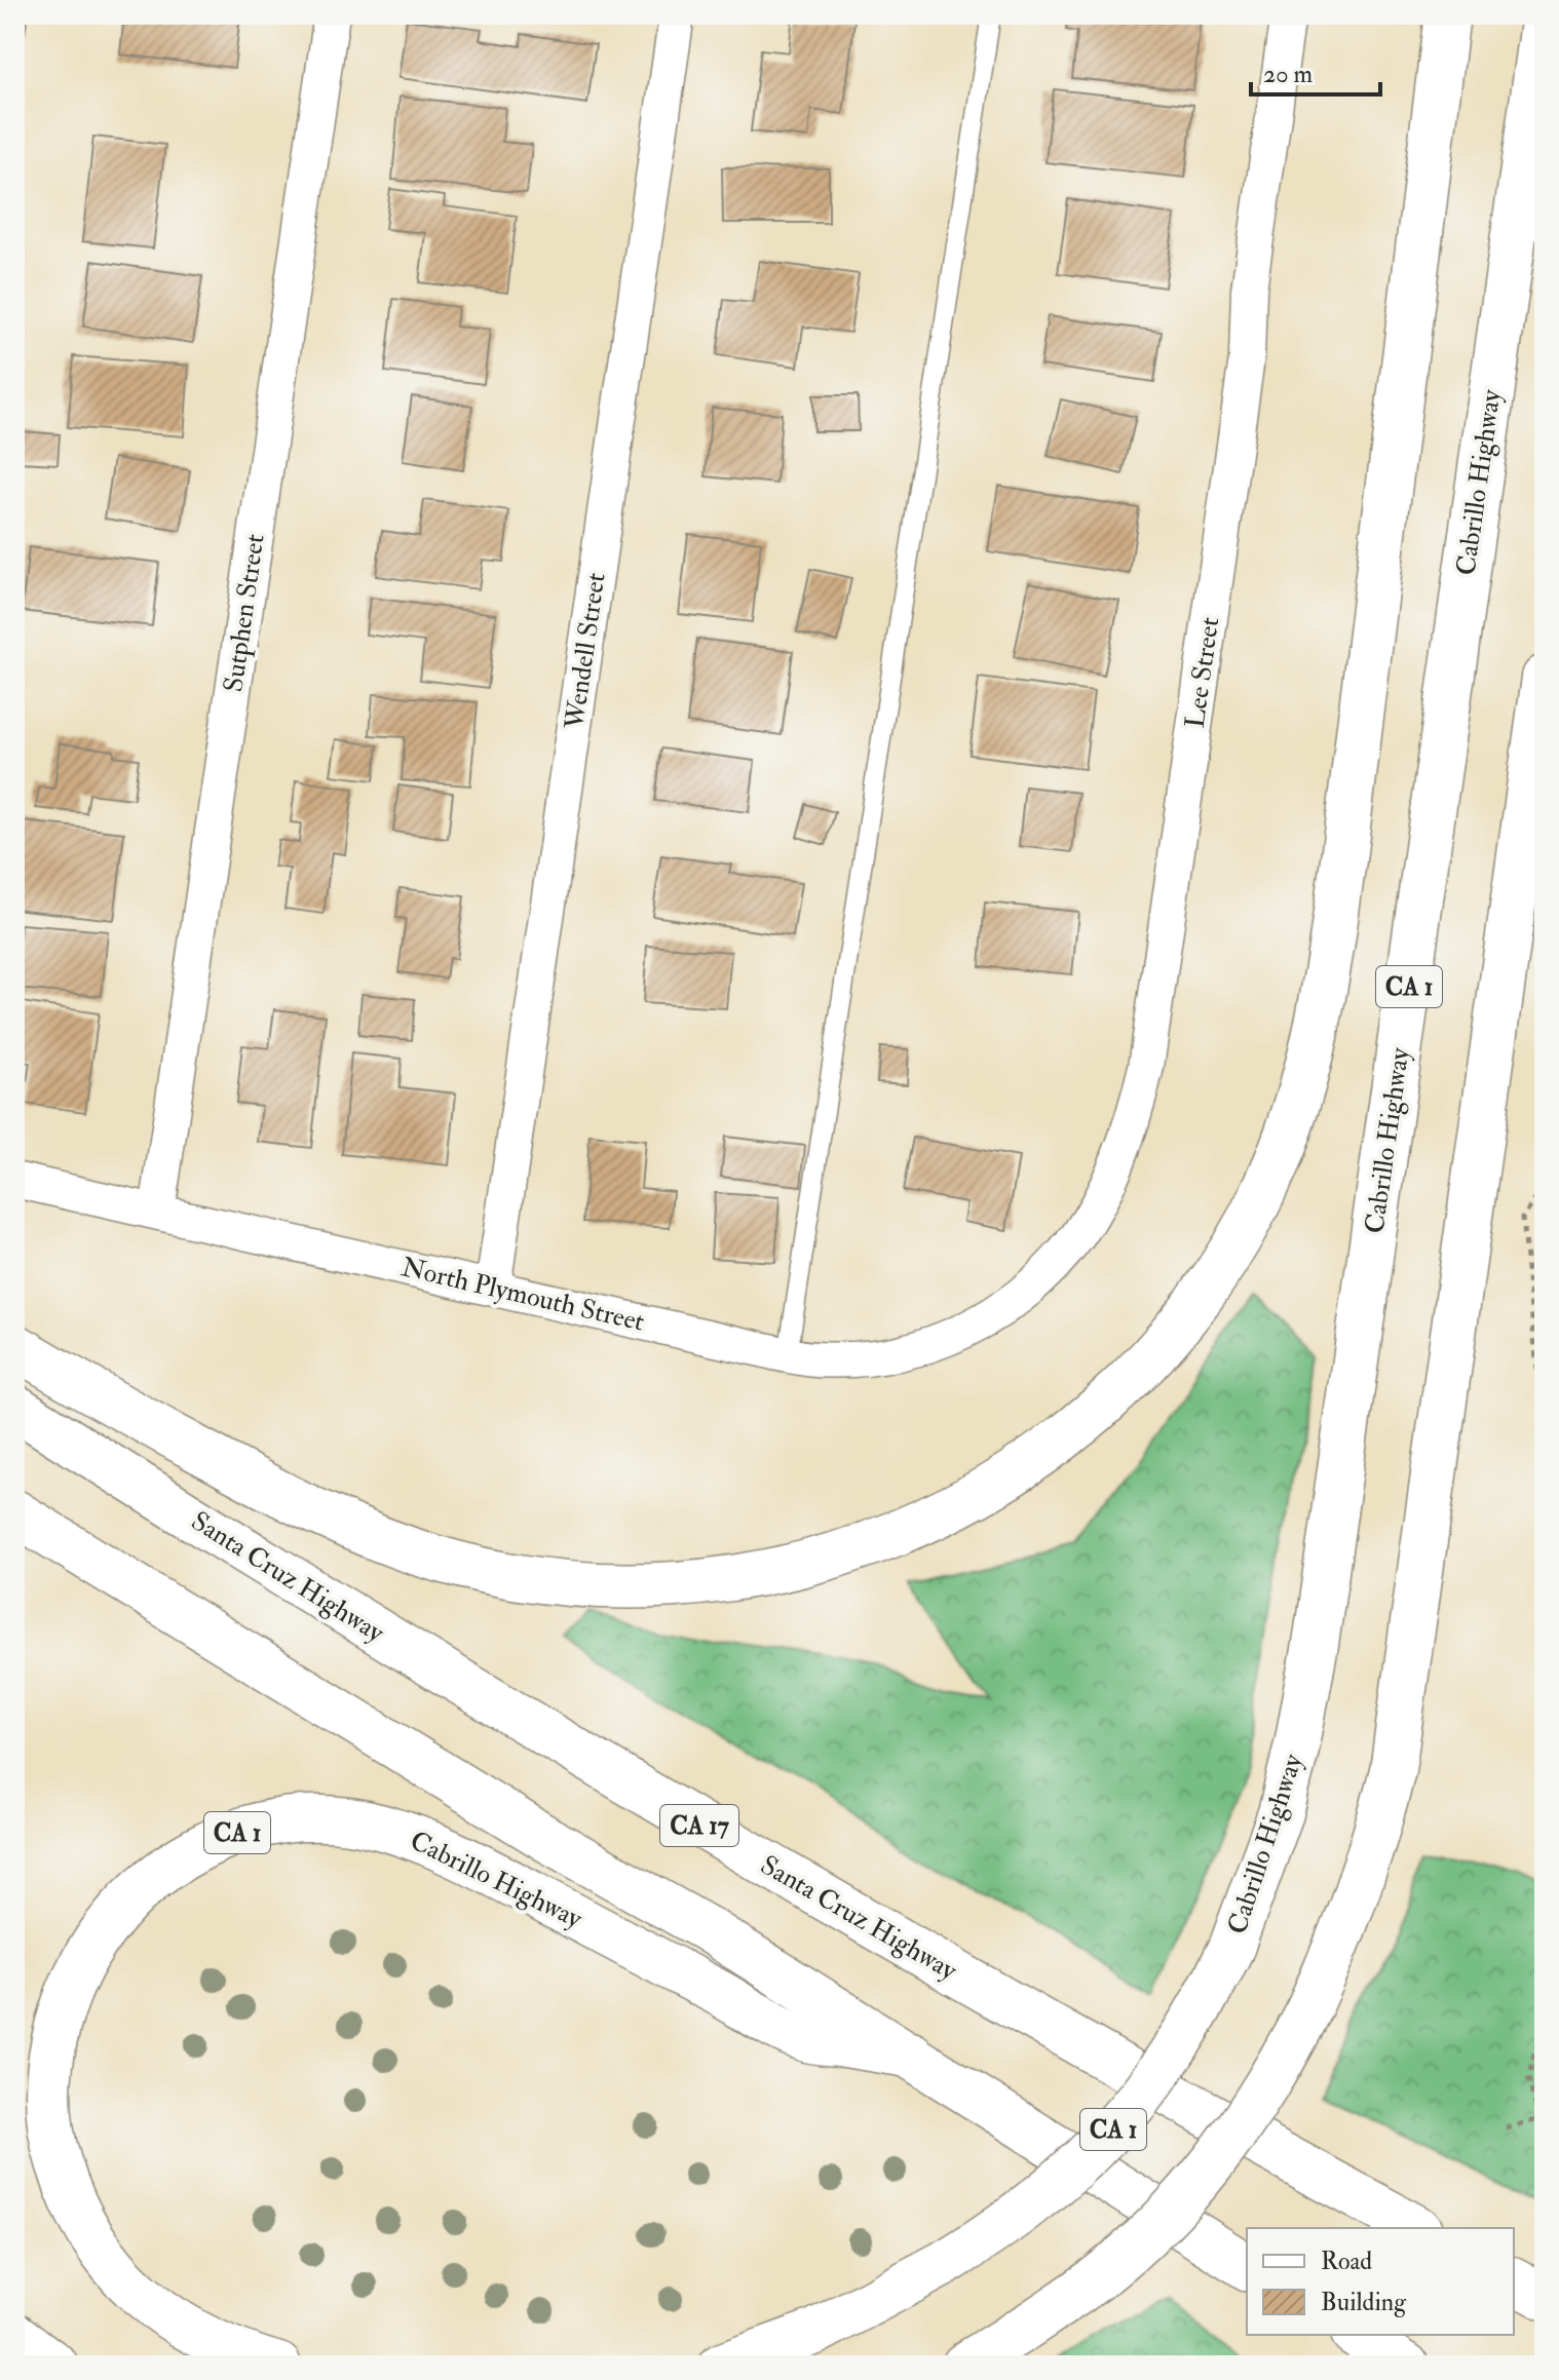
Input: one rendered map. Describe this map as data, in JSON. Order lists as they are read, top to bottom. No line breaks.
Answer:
{"streets":{"highway":["Cabrillo Highway","CA 1","Santa Cruz Highway","CA 17"],"street":["Sutphen Street","Wendell Street","Lee Street","North Plymouth Street"]},"crossings":[["Sutphen Street","North Plymouth Street"],["Wendell Street","North Plymouth Street"],["Lee Street","North Plymouth Street"]],"legend":["Road","Building"],"scale_bar":"20 m"}
